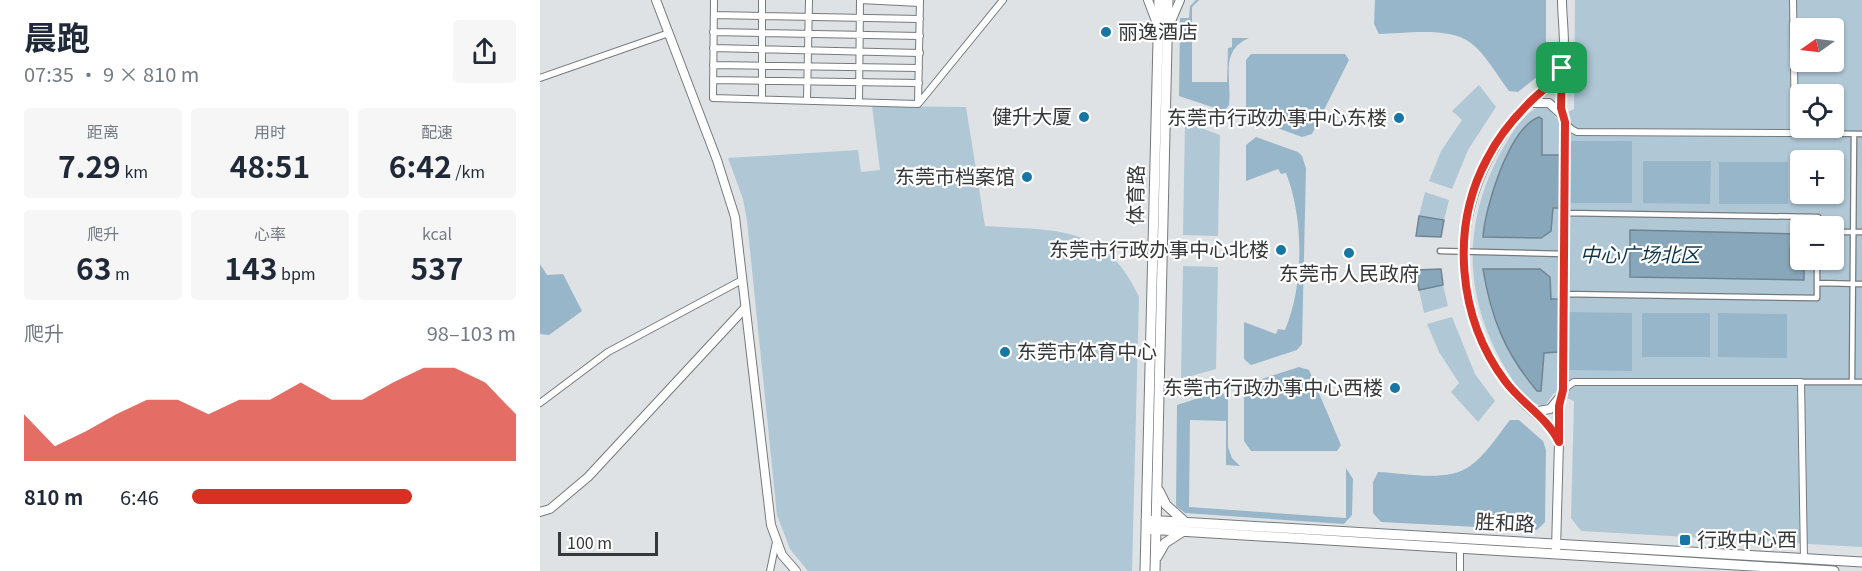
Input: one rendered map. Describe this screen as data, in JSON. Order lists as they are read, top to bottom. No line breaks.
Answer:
{"streets":{"main road":["体育路","胜和路"]},"crossings":[["体育路","胜和路"]],"parks":["中心广场北区"],"places":{"other":["丽逸酒店","健升大厦","东莞市行政办事中心东楼","东莞市档案馆","东莞市行政办事中心北楼","东莞市人民政府","东莞市体育中心","东莞市行政办事中心西楼"],"transit":["行政中心西"]},"scale_bar":"100 m","north":"left","page":{"heading":["晨跑","07:35 · 9 × 810 m"],"map_buttons":["+","−"],"stats":[["距离","7.29 km"],["用时","48:51"],["配速","6:42 /km"],["爬升","63 m"],["心率","143 bpm"],["kcal","537"]],"chart":["爬升","98–103 m"],"list":[{"name":"810 m","note":"6:46"}],"scale":"100 m"}}
